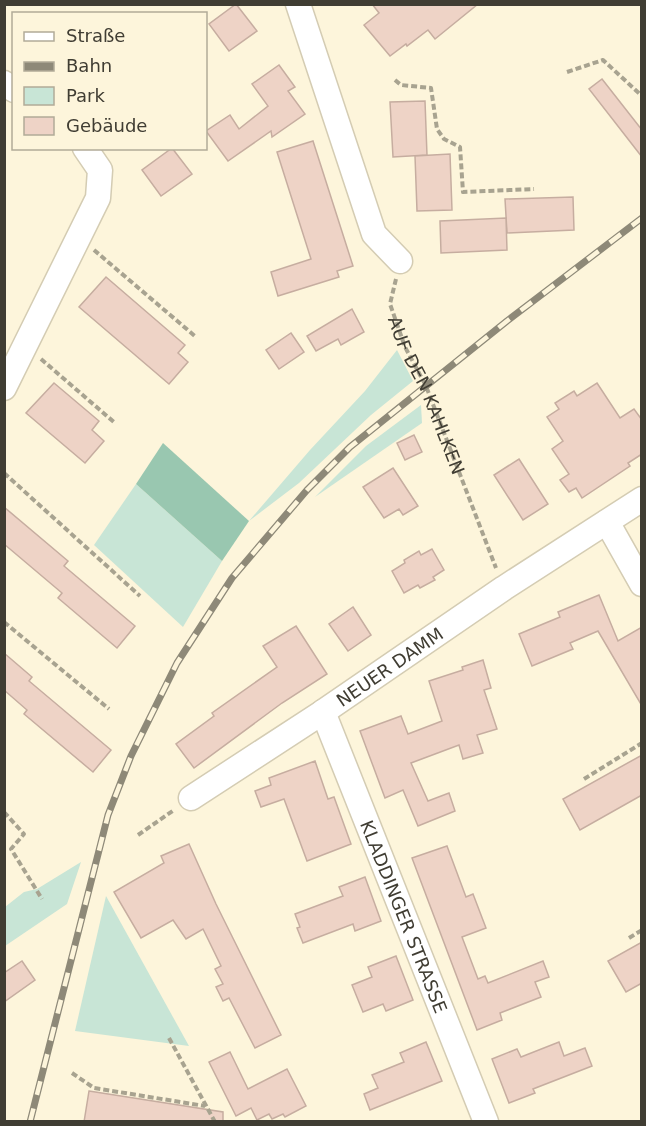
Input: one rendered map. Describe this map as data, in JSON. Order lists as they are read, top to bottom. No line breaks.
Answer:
{"streets":{"street":["NEUER DAMM","KLADDINGER STRASSE"],"path":["AUF DEN KAHLKEN"]},"crossings":[["AUF DEN KAHLKEN","NEUER DAMM"],["NEUER DAMM","KLADDINGER STRASSE"]],"legend":["Straße","Bahn","Park","Gebäude"]}
